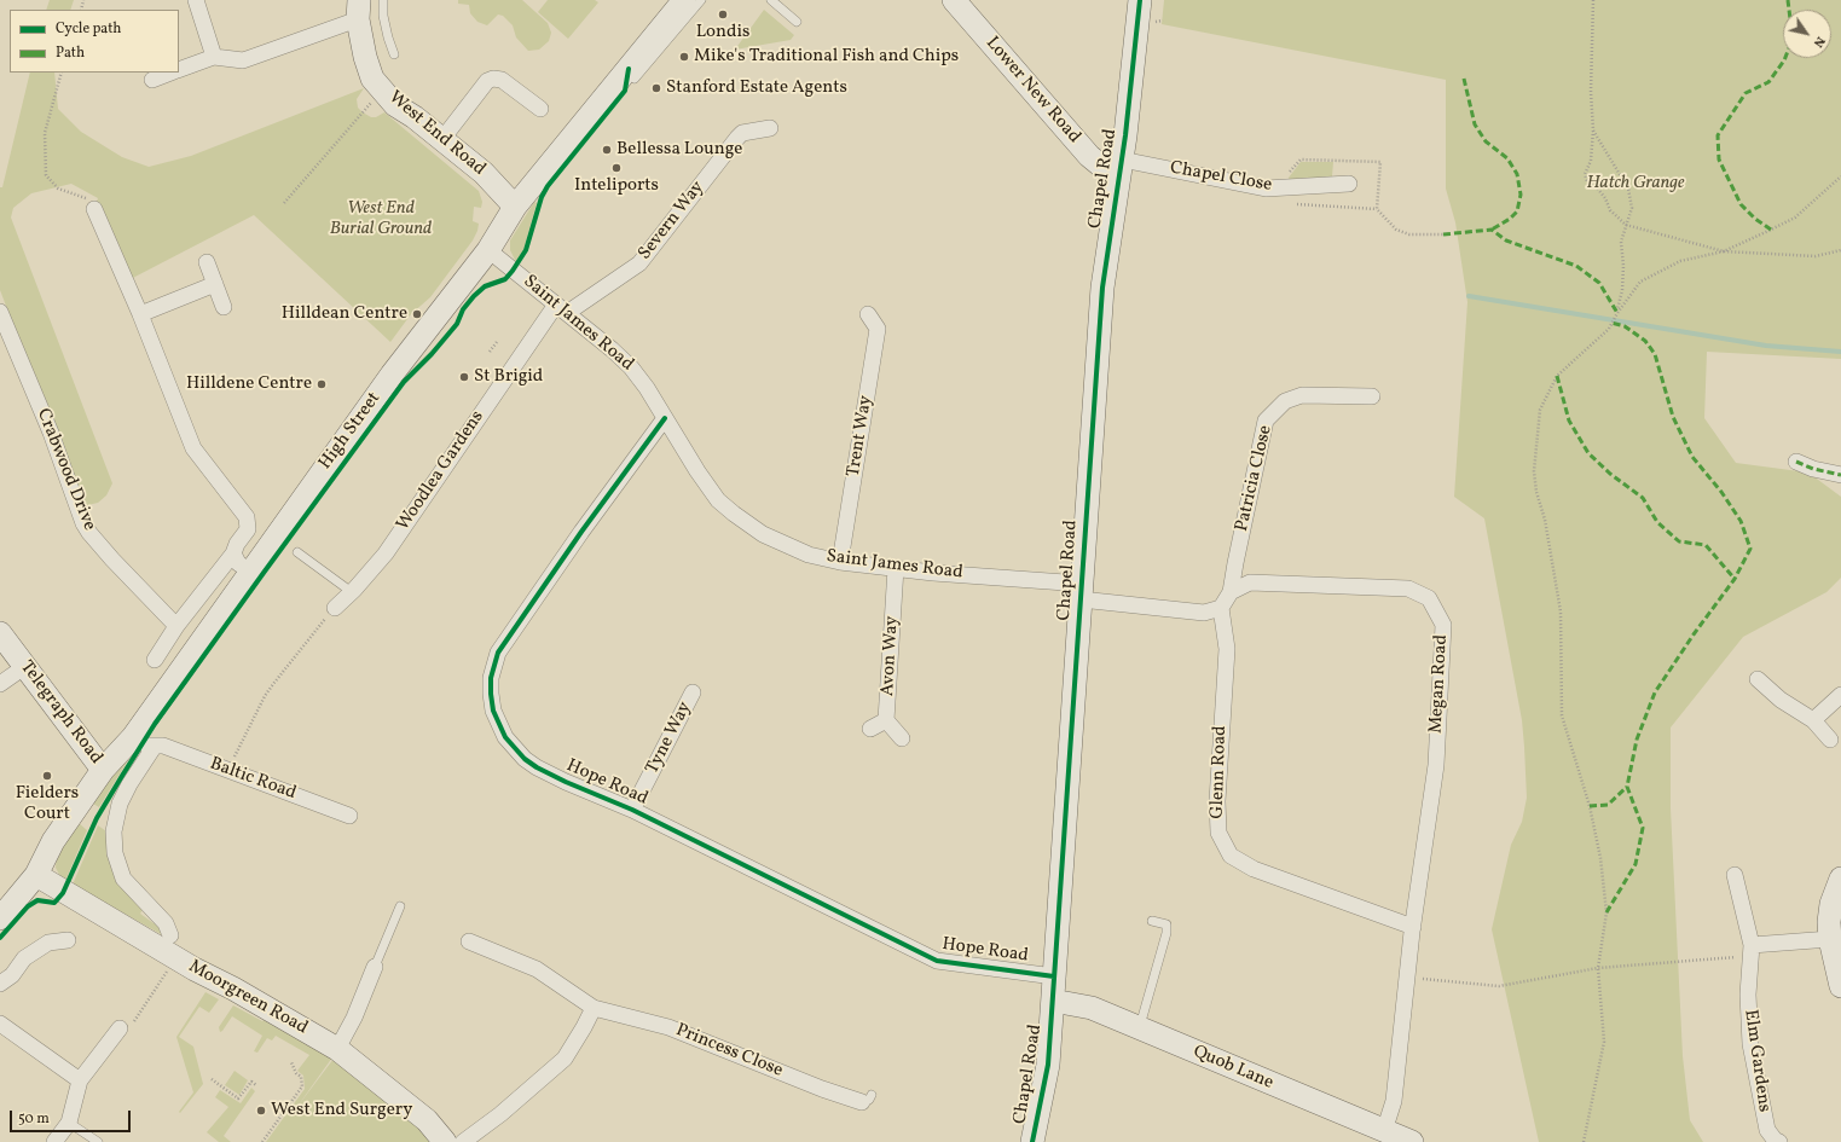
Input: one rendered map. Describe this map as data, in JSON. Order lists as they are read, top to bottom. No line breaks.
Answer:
{"streets":{"street":["Lower New Road","West End Road","Chapel Close","Chapel Road","Severn Way","Saint James Road","High Street","Trent Way","Crabwood Drive","Woodlea Gardens","Patricia Close","Avon Way","Megan Road","Telegraph Road","Tyne Way","Glenn Road","Baltic Road","Hope Road","Moorgreen Road","Princess Close","Elm Gardens","Quob Lane"]},"crossings":[["Lower New Road","Chapel Close"],["Lower New Road","Chapel Road"],["West End Road","High Street"],["Chapel Close","Chapel Road"],["Chapel Road","Saint James Road"],["Chapel Road","Hope Road"],["Chapel Road","Quob Lane"],["Severn Way","Saint James Road"],["Severn Way","Woodlea Gardens"],["Saint James Road","High Street"],["Saint James Road","Trent Way"],["Saint James Road","Woodlea Gardens"],["Saint James Road","Avon Way"],["Saint James Road","Hope Road"],["High Street","Telegraph Road"],["High Street","Baltic Road"],["High Street","Moorgreen Road"],["Patricia Close","Megan Road"],["Megan Road","Glenn Road"],["Megan Road","Quob Lane"],["Tyne Way","Hope Road"]],"parks":["Hatch Grange","West End Burial Ground"],"places":["Londis","Mike's Traditional Fish and Chips","Stanford Estate Agents","Bellessa Lounge","Inteliports","Hilldean Centre","St Brigid","Hilldene Centre","Fielders Court","West End Surgery"],"legend":["Cycle path","Path"],"scale_bar":"50 m","north":"bottom right"}
